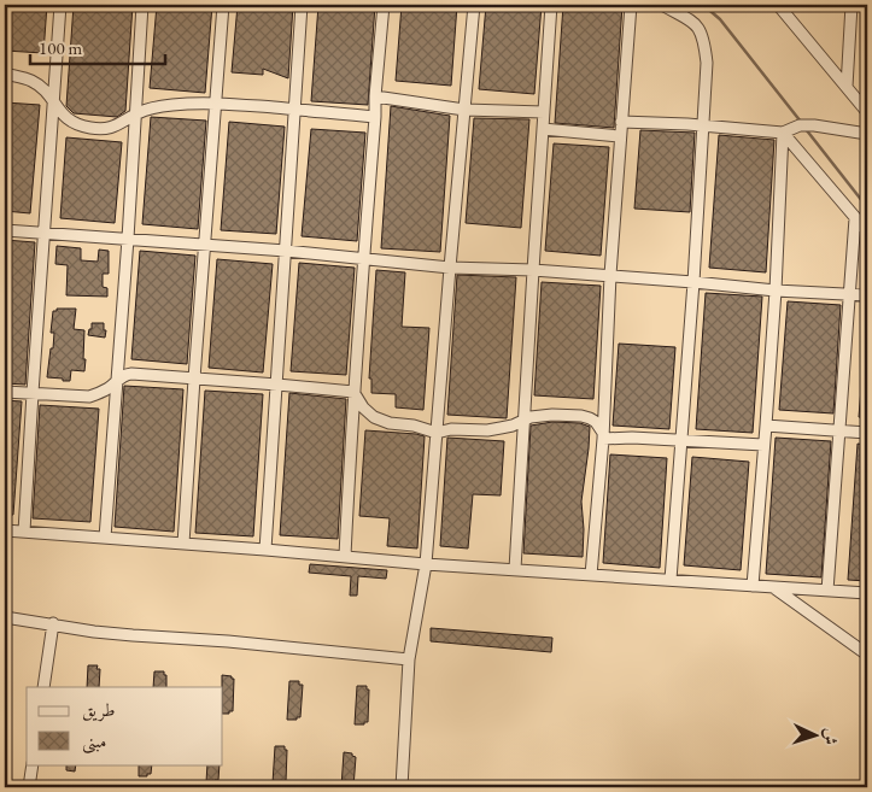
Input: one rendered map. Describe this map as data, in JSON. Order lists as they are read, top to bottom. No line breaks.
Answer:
{"legend":["طريق","مبنى"],"scale_bar":"100 m","north":"right"}
